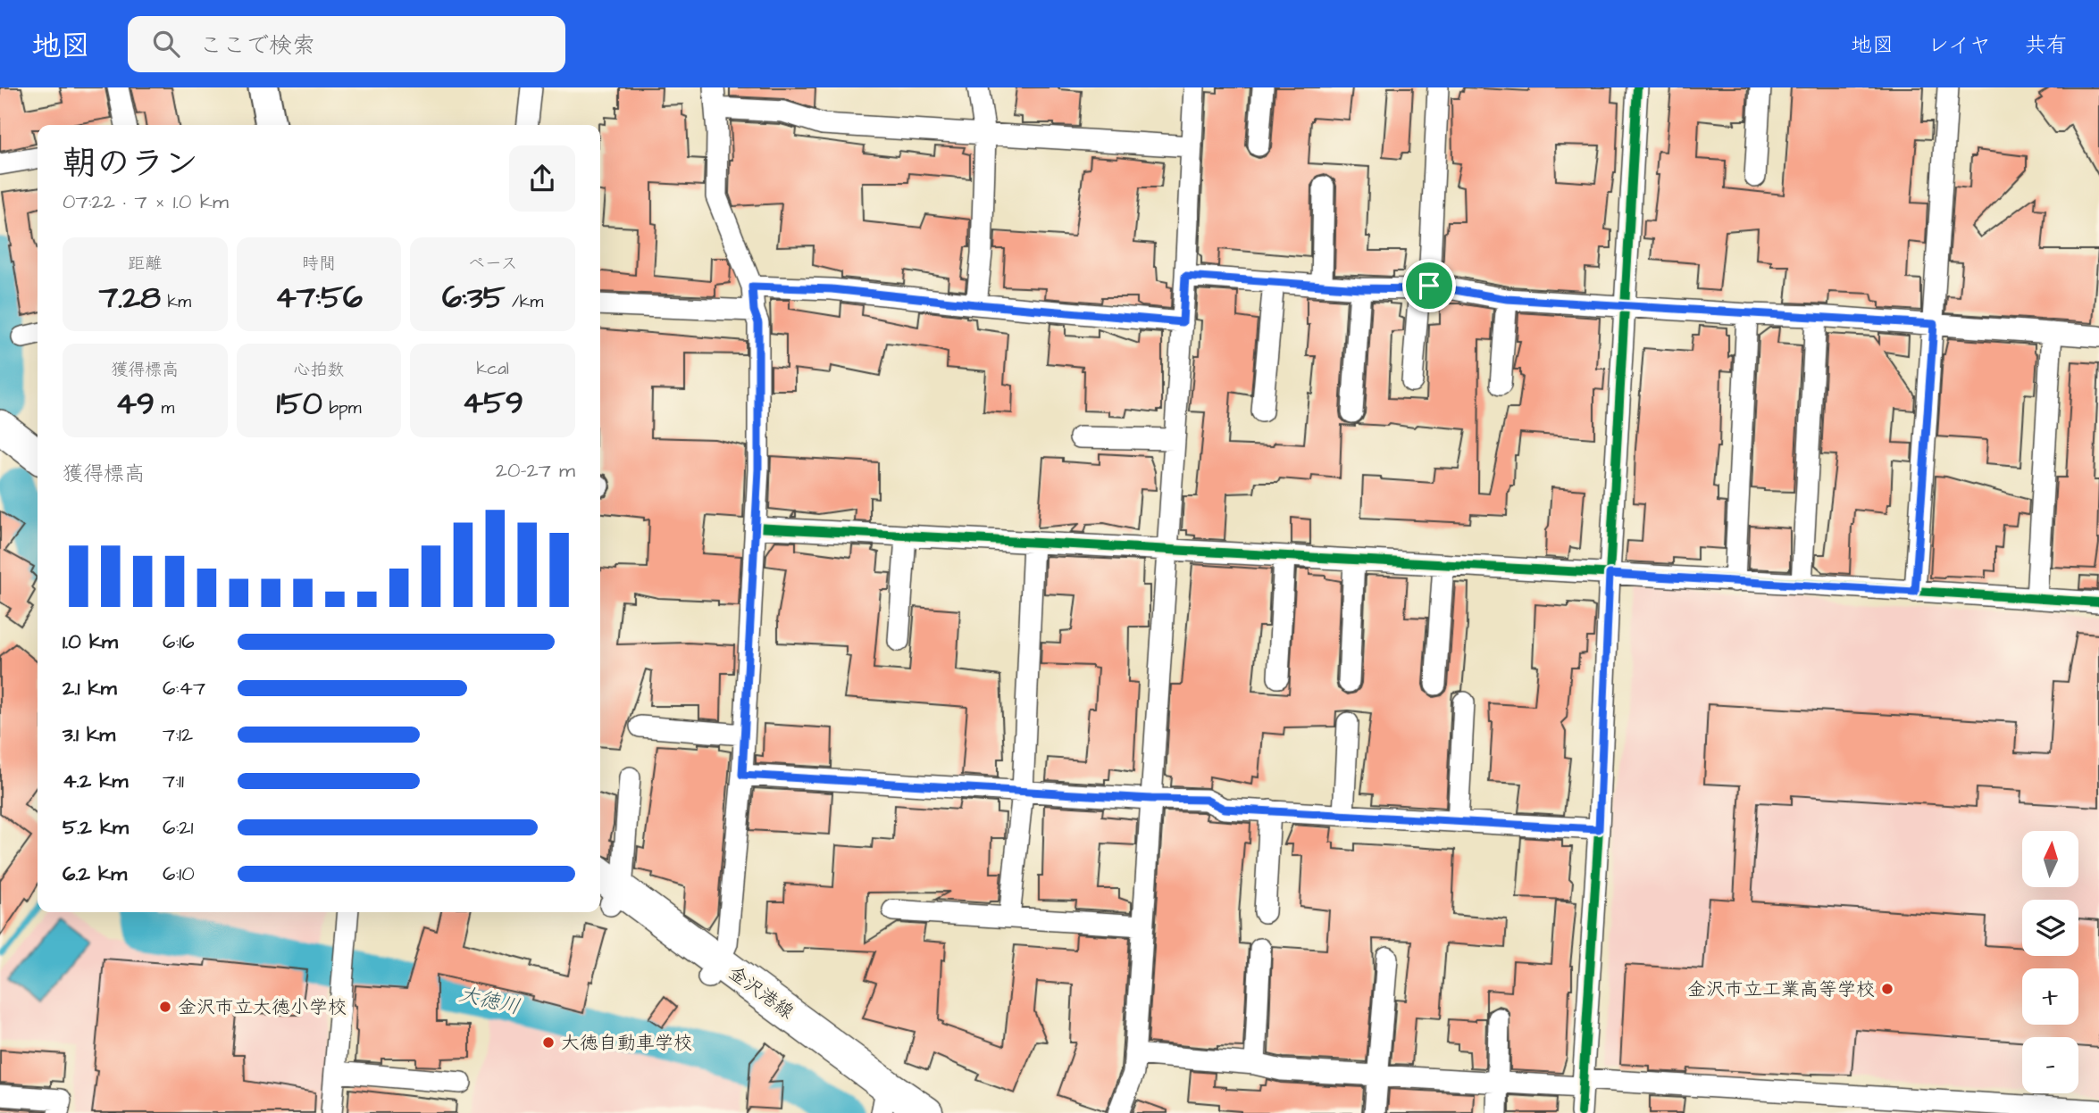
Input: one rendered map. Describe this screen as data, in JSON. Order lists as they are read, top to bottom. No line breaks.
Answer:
{"streets":{"main road":["金沢港線"]},"water":["大徳川"],"places":["金沢市立工業高等学校","金沢市立大徳小学校","大徳自動車学校"],"north":"top","page":{"header":"地図","search":"ここで検索","nav":["地図","レイヤ","共有"],"heading":["朝のラン","07:22 · 7 × 1.0 km"],"stats":[["距離","7.28 km"],["時間","47:56"],["ペース","6:35 /km"],["獲得標高","49 m"],["心拍数","150 bpm"],["kcal","459"]],"chart":["獲得標高","20–27 m"],"list":[{"name":"1.0 km","note":"6:16"},{"name":"2.1 km","note":"6:47"},{"name":"3.1 km","note":"7:12"},{"name":"4.2 km","note":"7:11"},{"name":"5.2 km","note":"6:21"},{"name":"6.2 km","note":"6:10"}],"map_buttons":["+","−"]}}
